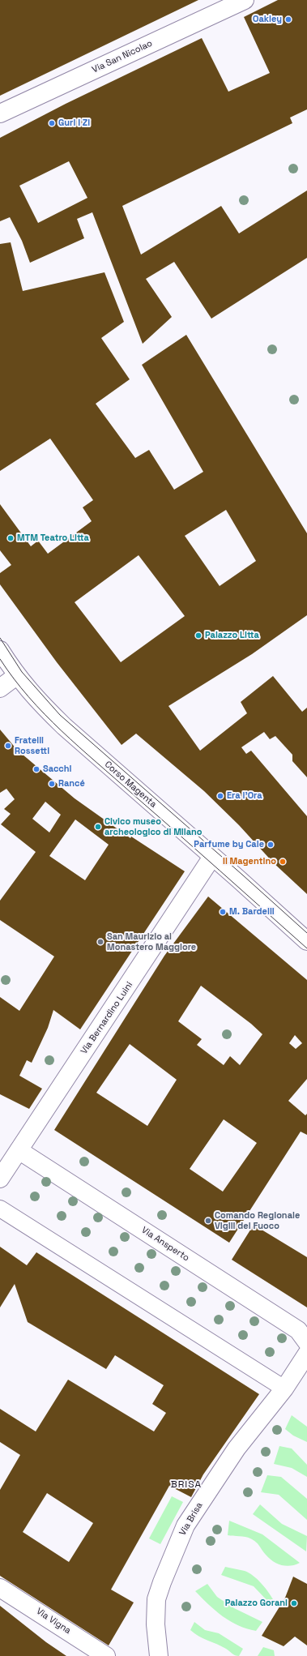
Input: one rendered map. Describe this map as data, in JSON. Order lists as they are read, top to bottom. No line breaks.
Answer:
{"streets":{"street":["Via San Nicolao","Corso Magenta","Via Bernardino Luini","Via Ansperto","Via Brisa","Via Vigna"]},"crossings":[["Corso Magenta","Via Bernardino Luini"],["Via Bernardino Luini","Via Ansperto"]],"districts":["BRISA"],"places":["Oakley","Guri I Zi","MTM Teatro Litta","Palazzo Litta","Fratelli Rossetti","Sacchi","Rancé","Era l'Ora","Civico museo archeologico di Milano","Parfume by Cale","Il Magentino","M. Bardelli","San Maurizio al Monastero Maggiore","Comando Regionale Vigili del Fuoco","Palazzo Gorani"]}
